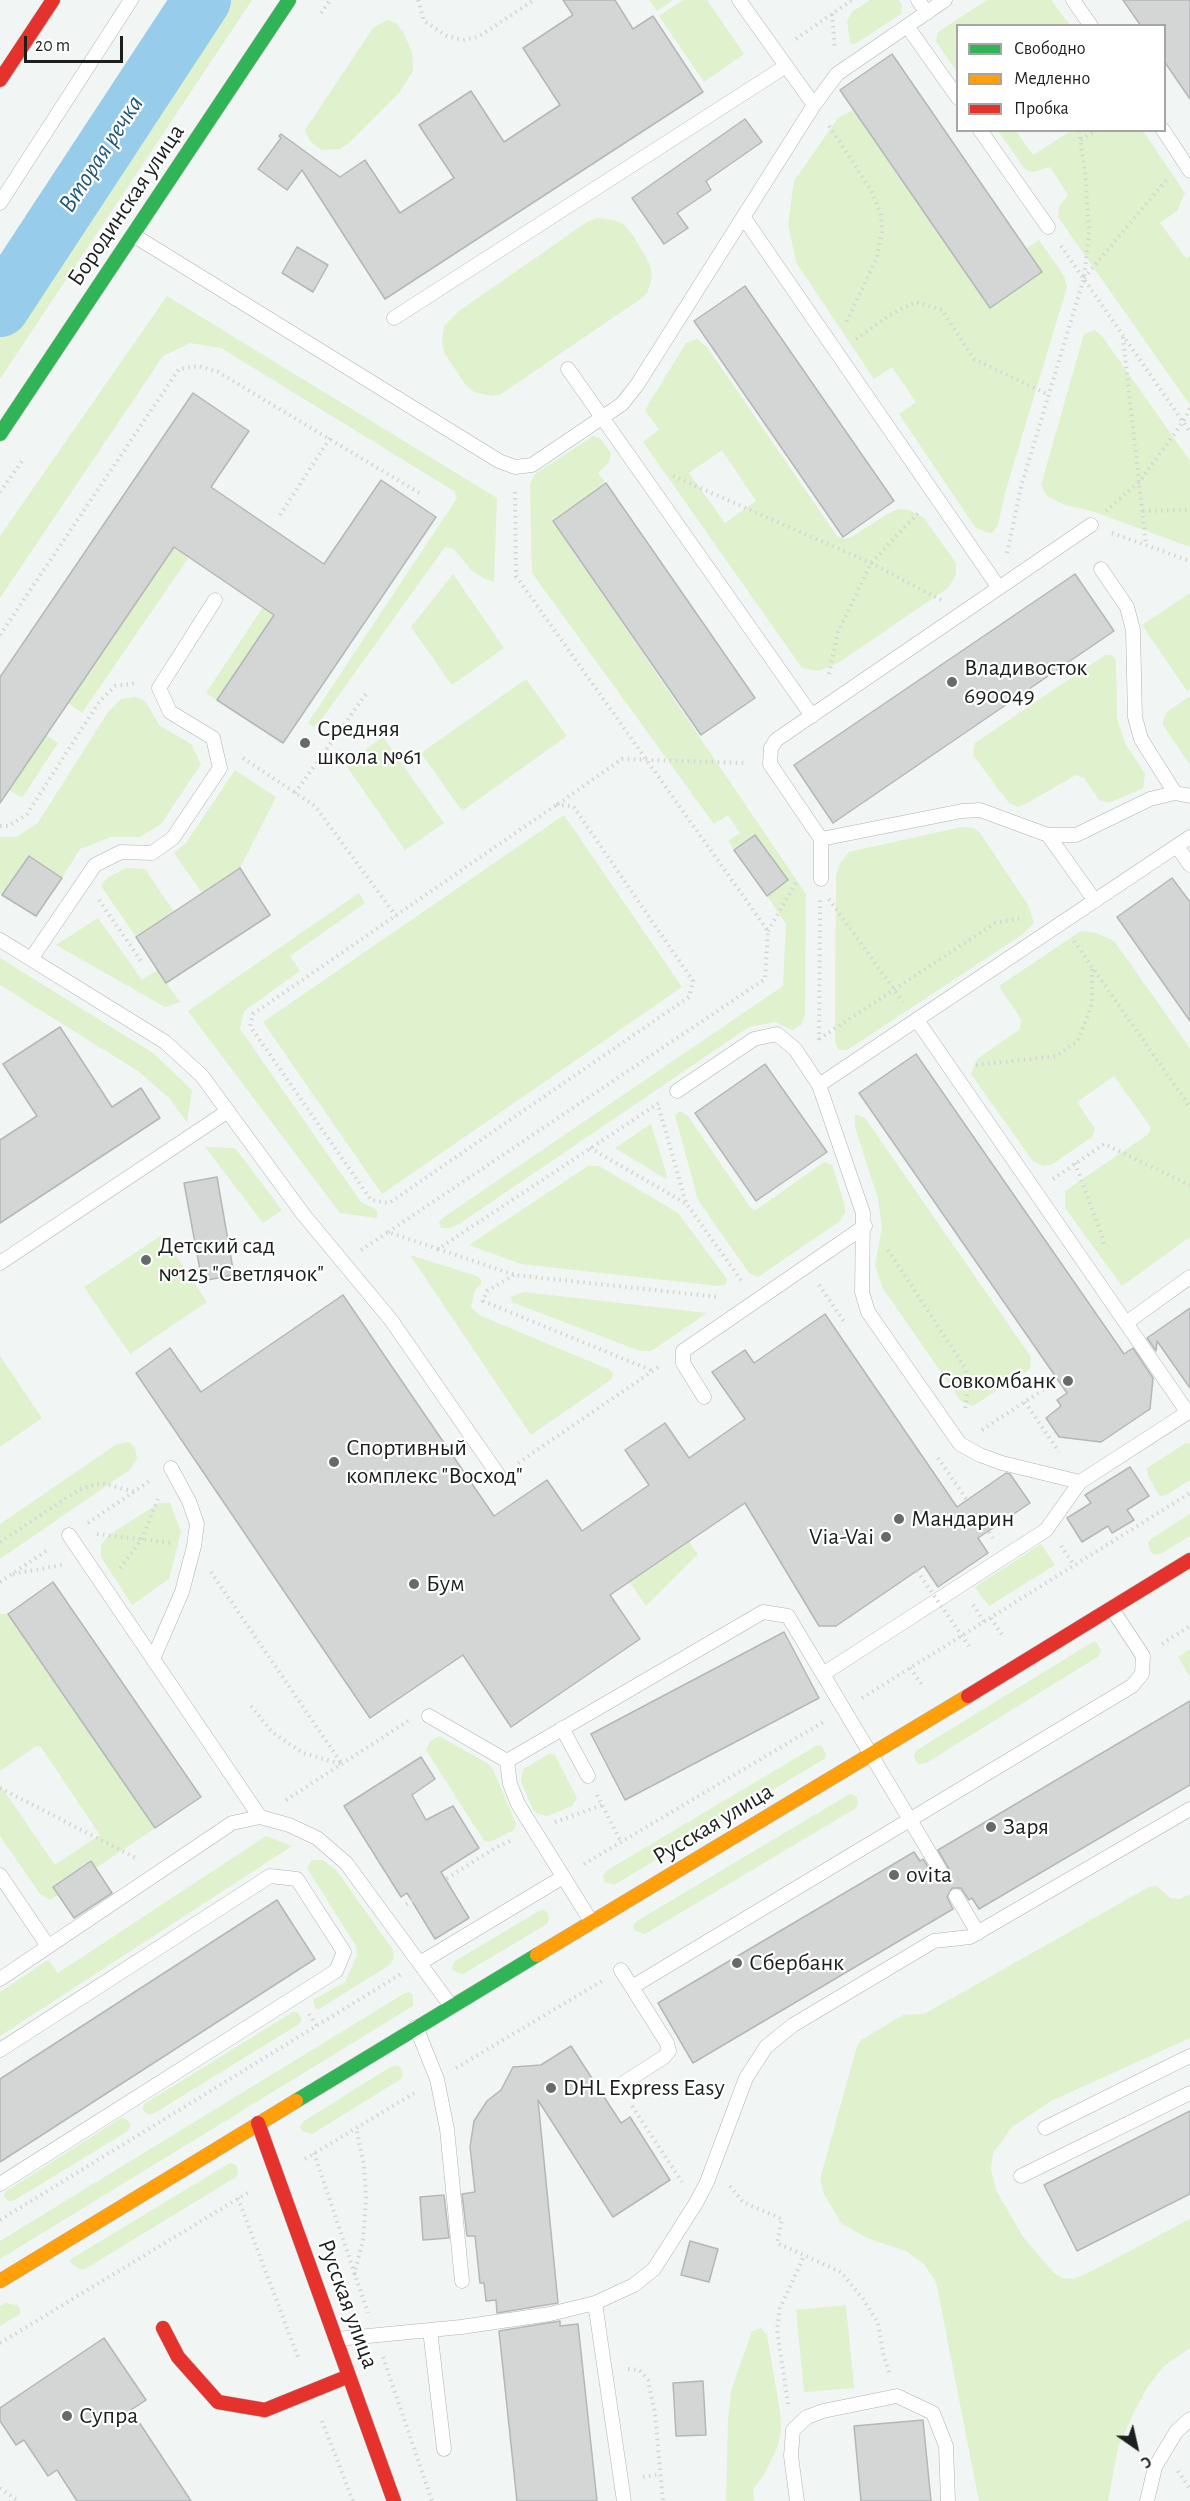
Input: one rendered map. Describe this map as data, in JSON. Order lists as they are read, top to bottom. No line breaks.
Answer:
{"streets":{"main road":["Бородинская улица","Русская улица"]},"water":["Вторая речка"],"places":["Владивосток 690049","Средняя школа №61","Детский сад №125 \"Светлячок\"","Совкомбанк","Спортивный комплекс \"Восход\"","Мандарин","Via-Vai","Бум","Заря","ovita","Сбербанк","DHL Express Easy","Супра"],"legend":["Свободно","Медленно","Пробка"],"scale_bar":"20 m","north":"bottom right"}
